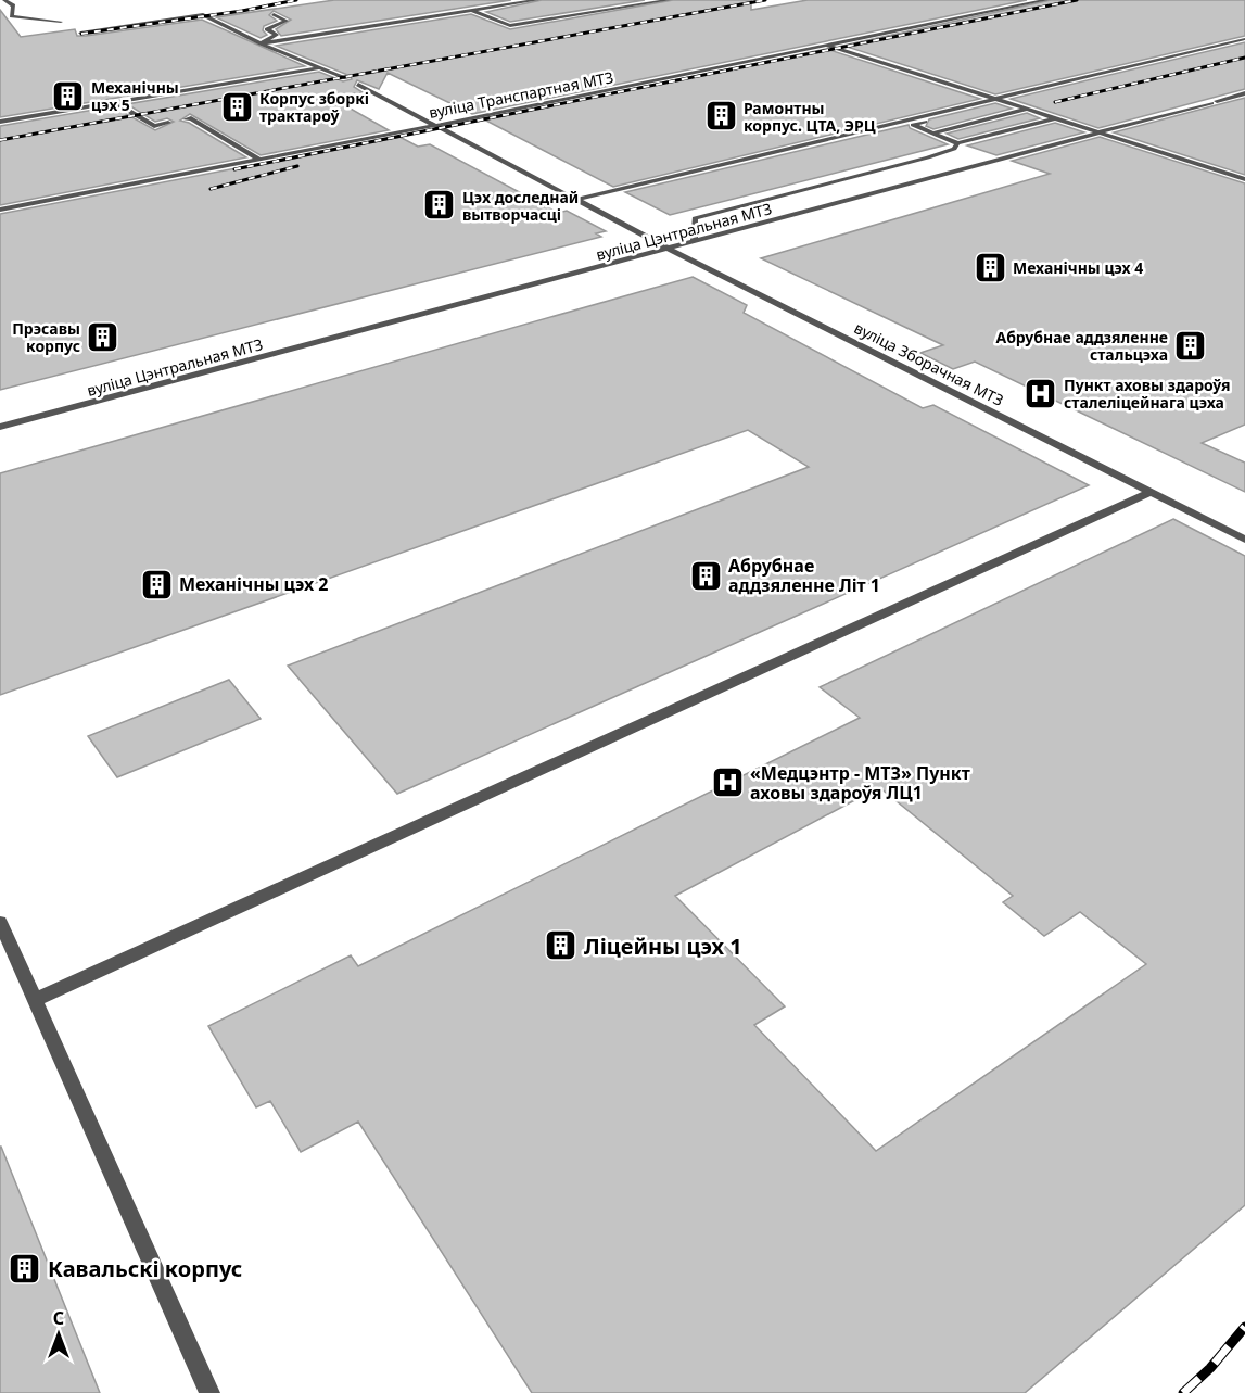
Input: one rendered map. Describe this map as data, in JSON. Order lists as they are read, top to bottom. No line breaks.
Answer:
{"streets":{"lane":["вуліца Транспартная МТЗ","вуліца Цэнтральная МТЗ","вуліца Зборачная МТЗ"]},"crossings":[["вуліца Транспартная МТЗ","вуліца Зборачная МТЗ"],["вуліца Цэнтральная МТЗ","вуліца Зборачная МТЗ"]],"places":{"building":["Механічны цэх 5","Корпус зборкі трактароў","Рамонтны корпус. ЦТА, ЭРЦ","Цэх доследнай вытворчасці","Механічны цэх 4","Прэсавы корпус","Абрубнае аддзяленне стальцэха","Абрубнае аддзяленне Літ 1","Механічны цэх 2","Ліцейны цэх 1","Кавальскі корпус"],"hospital":["Пункт аховы здароўя сталеліцейнага цэха","«Медцэнтр - МТЗ» Пункт аховы здароўя ЛЦ1"]},"north":"top"}
